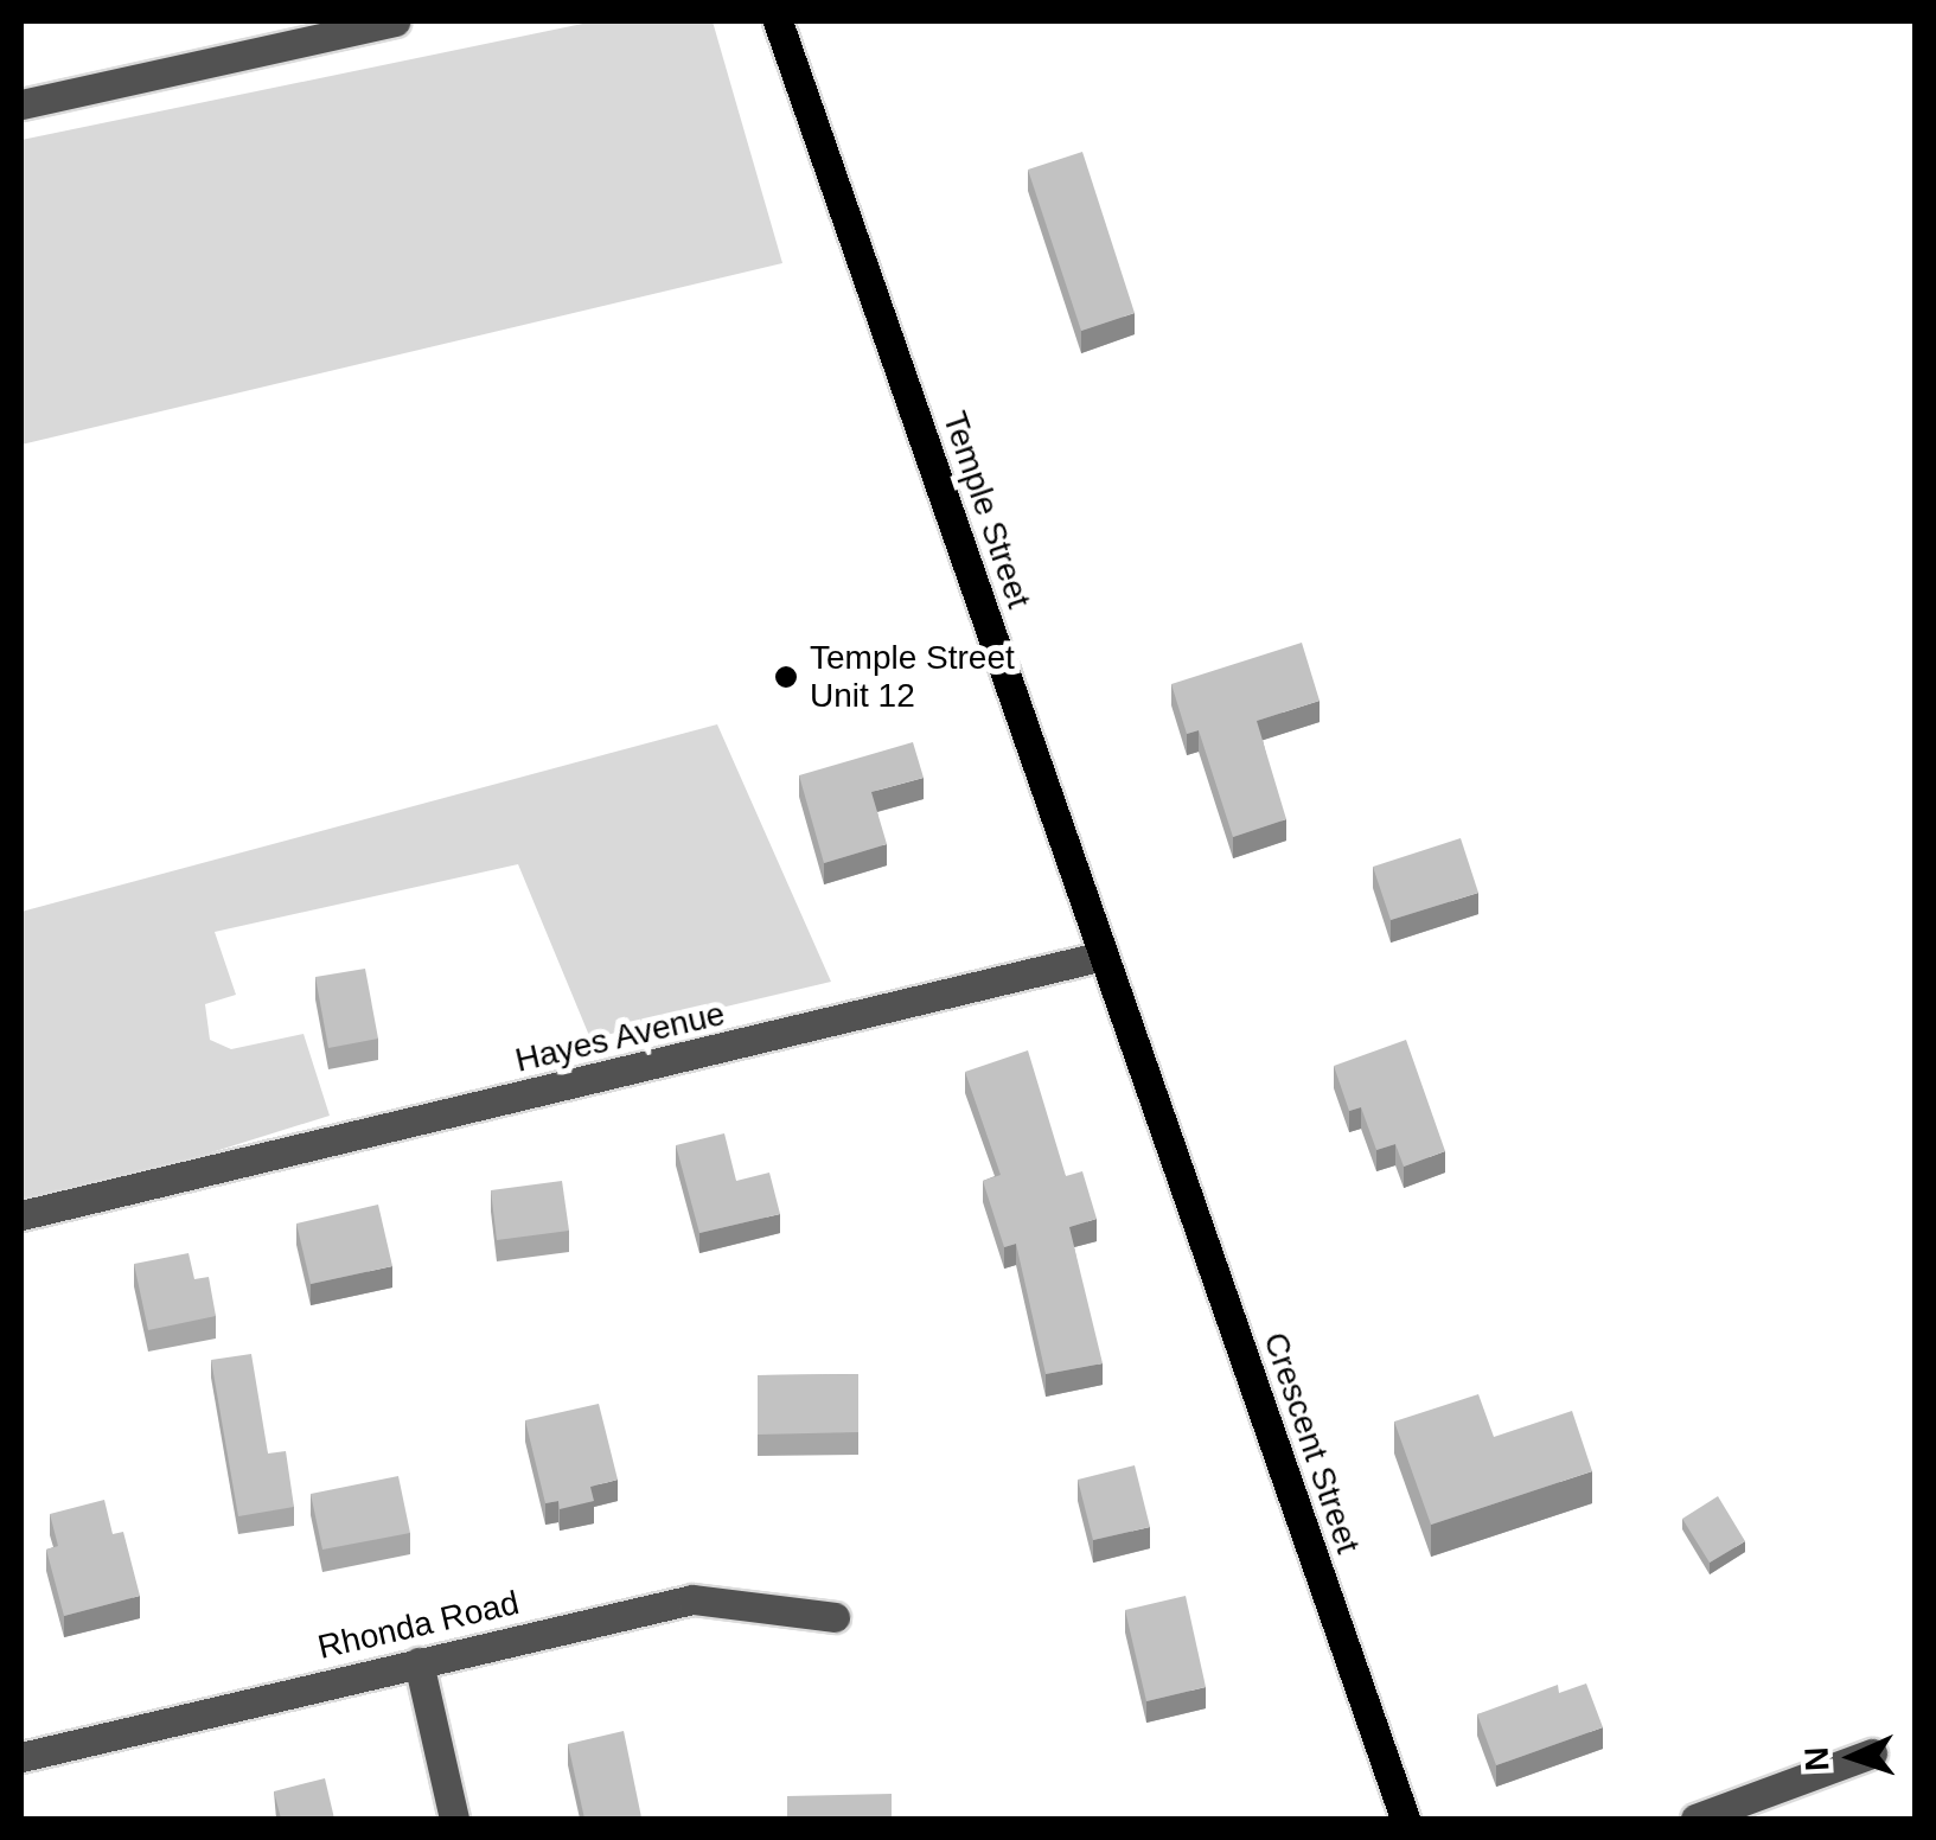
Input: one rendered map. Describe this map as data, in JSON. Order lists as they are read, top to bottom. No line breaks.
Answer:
{"streets":{"main road":["Temple Street","Crescent Street"],"street":["Hayes Avenue","Rhonda Road"]},"crossings":[["Temple Street","Hayes Avenue"],["Temple Street","Crescent Street"]],"places":["Temple Street Unit 12"],"north":"left"}
